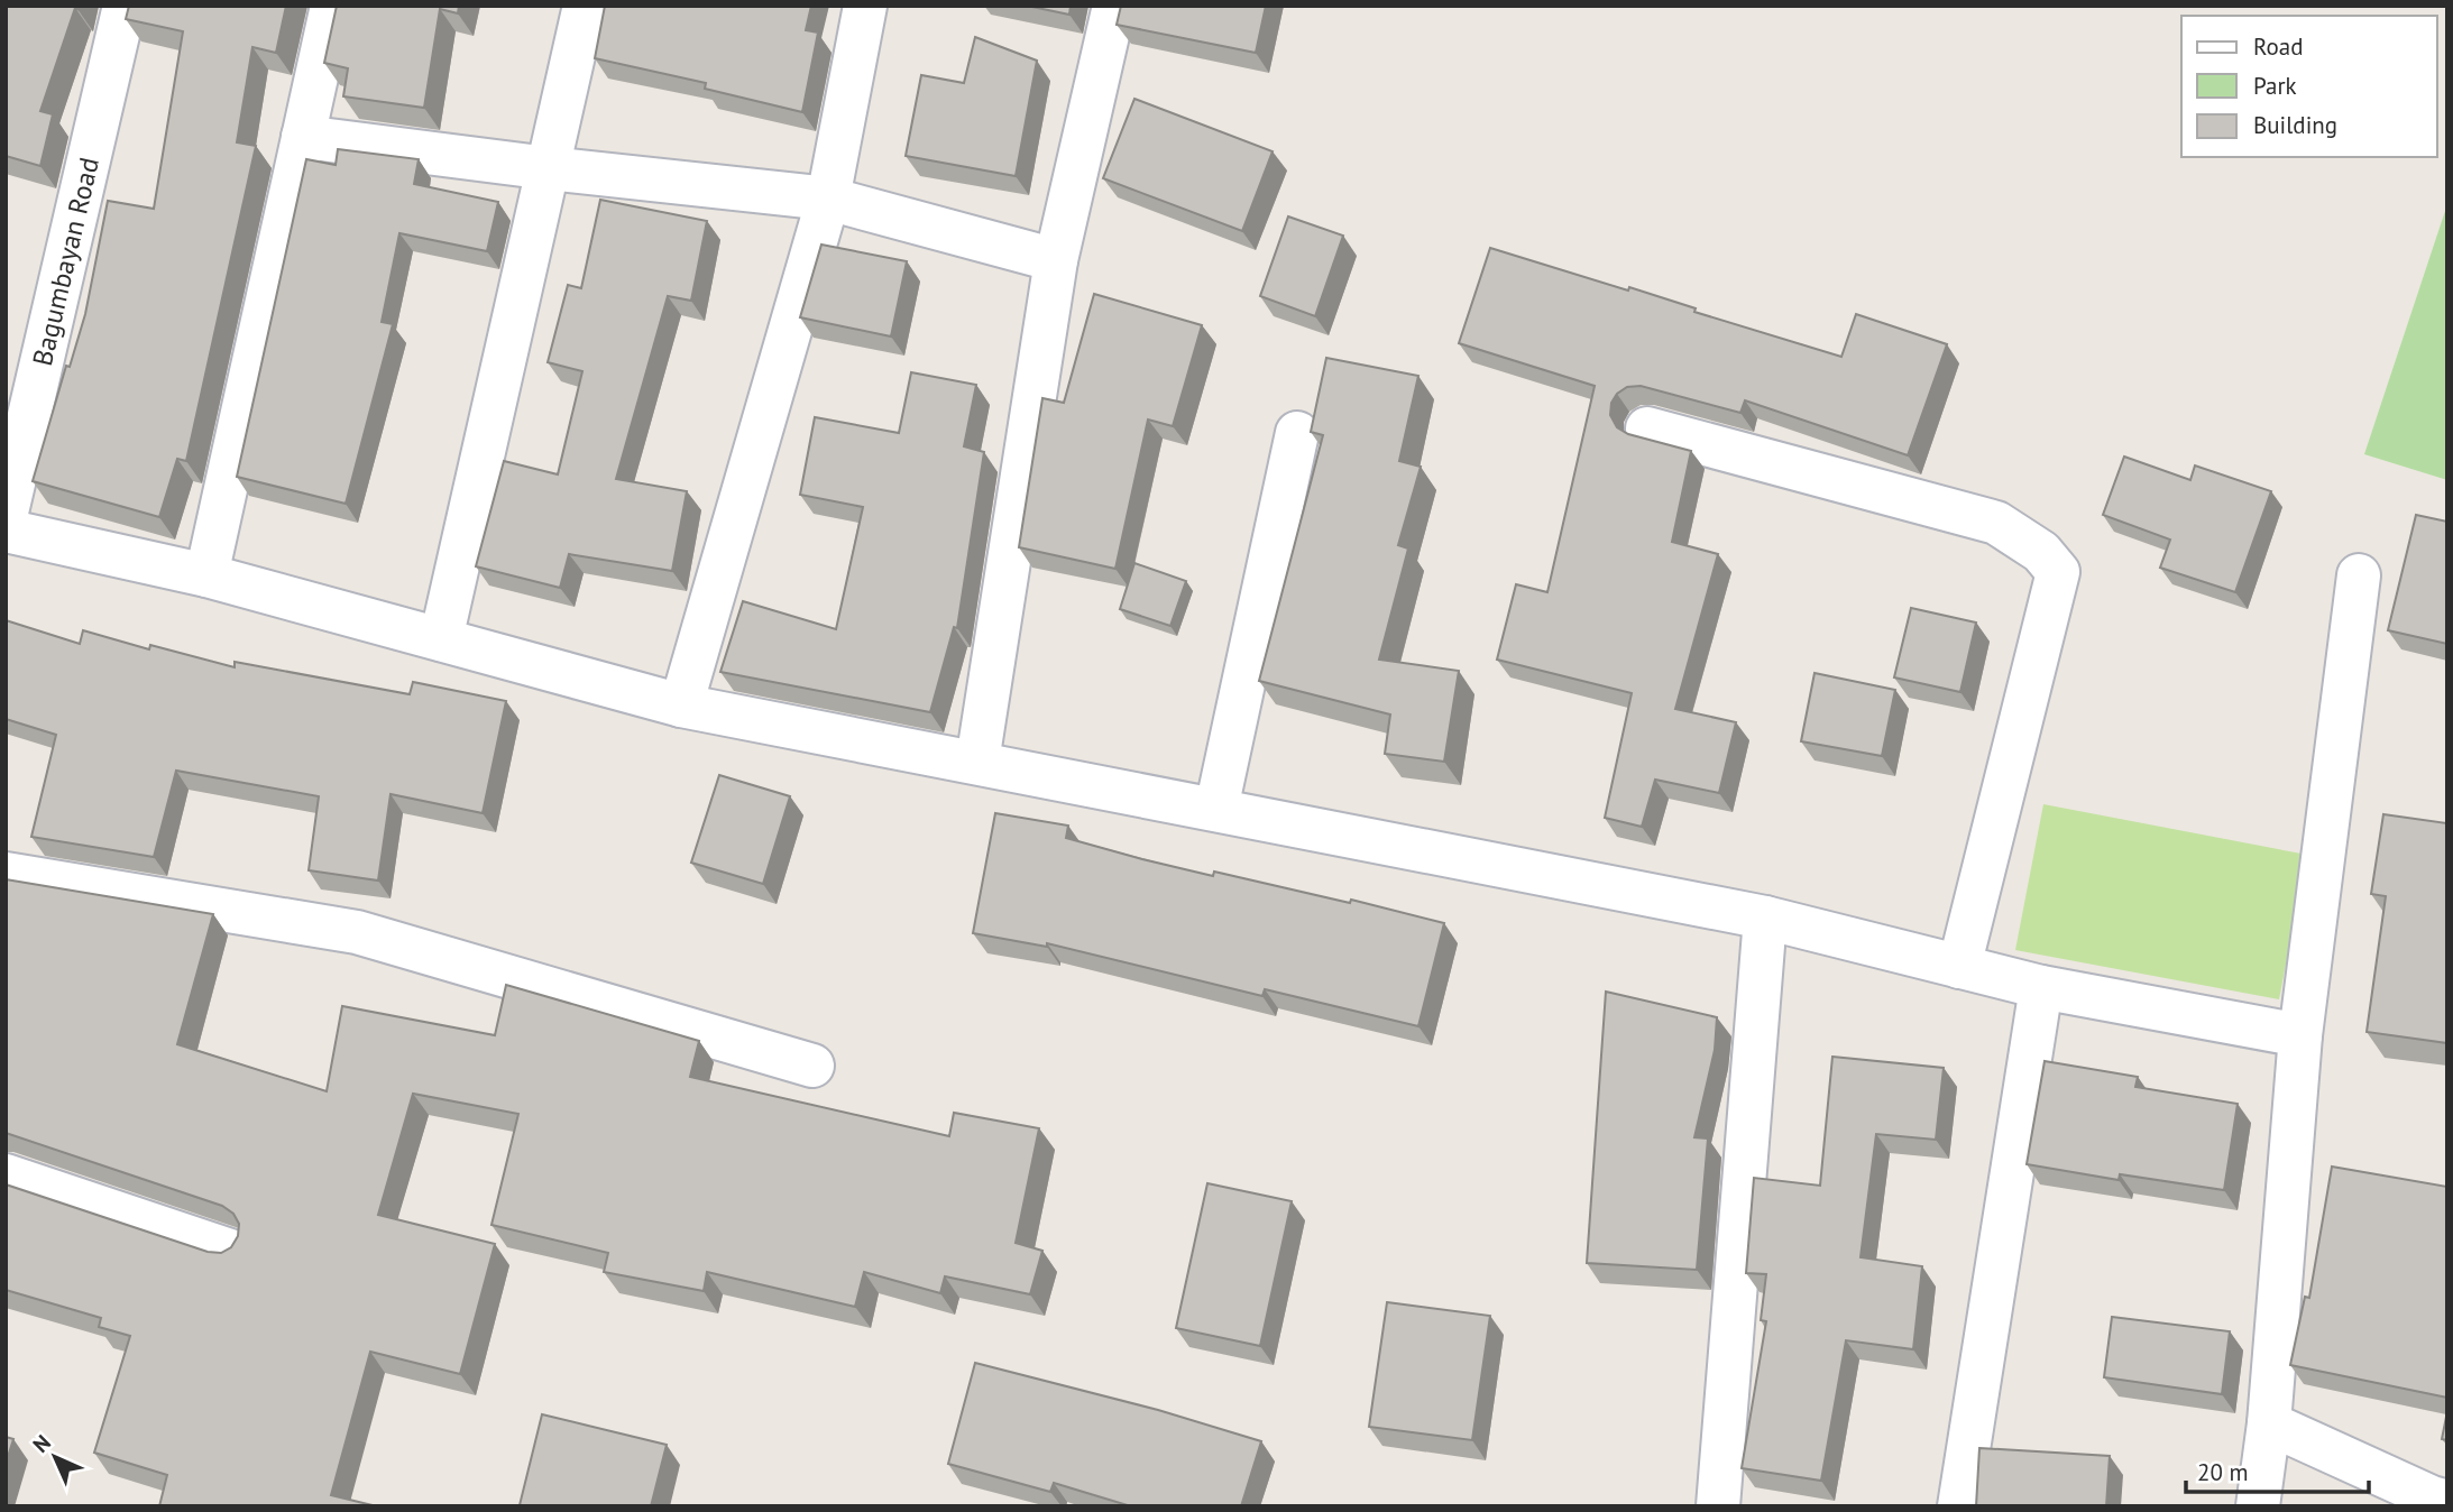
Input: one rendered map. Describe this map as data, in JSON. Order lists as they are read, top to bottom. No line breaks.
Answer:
{"streets":{"street":["Bagumbayan Road"]},"legend":["Road","Park","Building"],"scale_bar":"20 m","north":"top left"}
